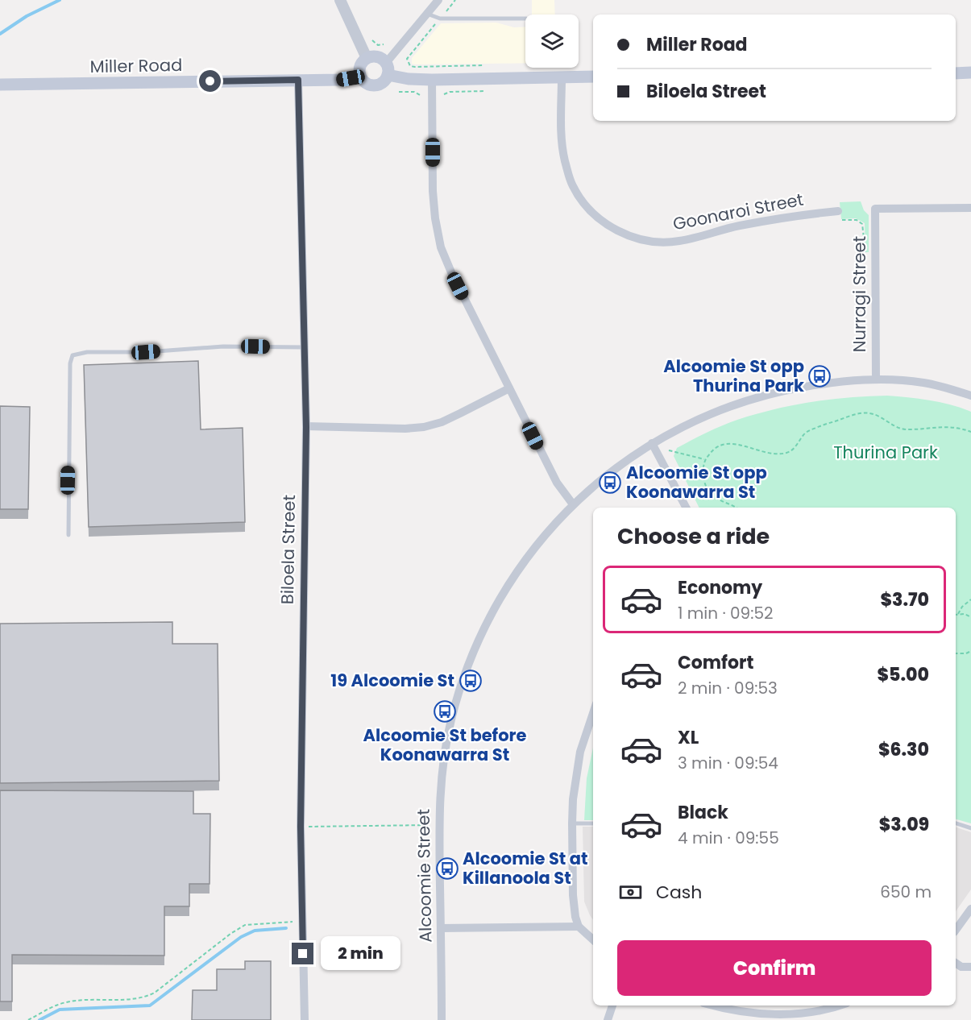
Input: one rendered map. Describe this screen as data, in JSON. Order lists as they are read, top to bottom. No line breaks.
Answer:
{"streets":{"main road":["Miller Road"],"street":["Goonaroi Street","Nurragi Street","Biloela Street","Alcoomie Street"]},"crossings":[["Miller Road","Biloela Street"],["Nurragi Street","Alcoomie Street"]],"parks":["Thurina Park"],"places":{"bus stop":["Alcoomie St opp Thurina Park","Alcoomie St opp Koonawarra St","19 Alcoomie St","Alcoomie St before Koonawarra St","Alcoomie St at Killanoola St"]},"page":{"banner":["Miller Road","Biloela Street"],"heading":"Choose a ride","list":[{"name":"Economy","note":"1 min · 09:52","value":"$3.70"},{"name":"Comfort","note":"2 min · 09:53","value":"$5.00"},{"name":"XL","note":"3 min · 09:54","value":"$6.30"},{"name":"Black","note":"4 min · 09:55","value":"$3.09"}],"pay":["Cash","650 m"],"buttons":"Confirm","bubble":"2 min"}}
